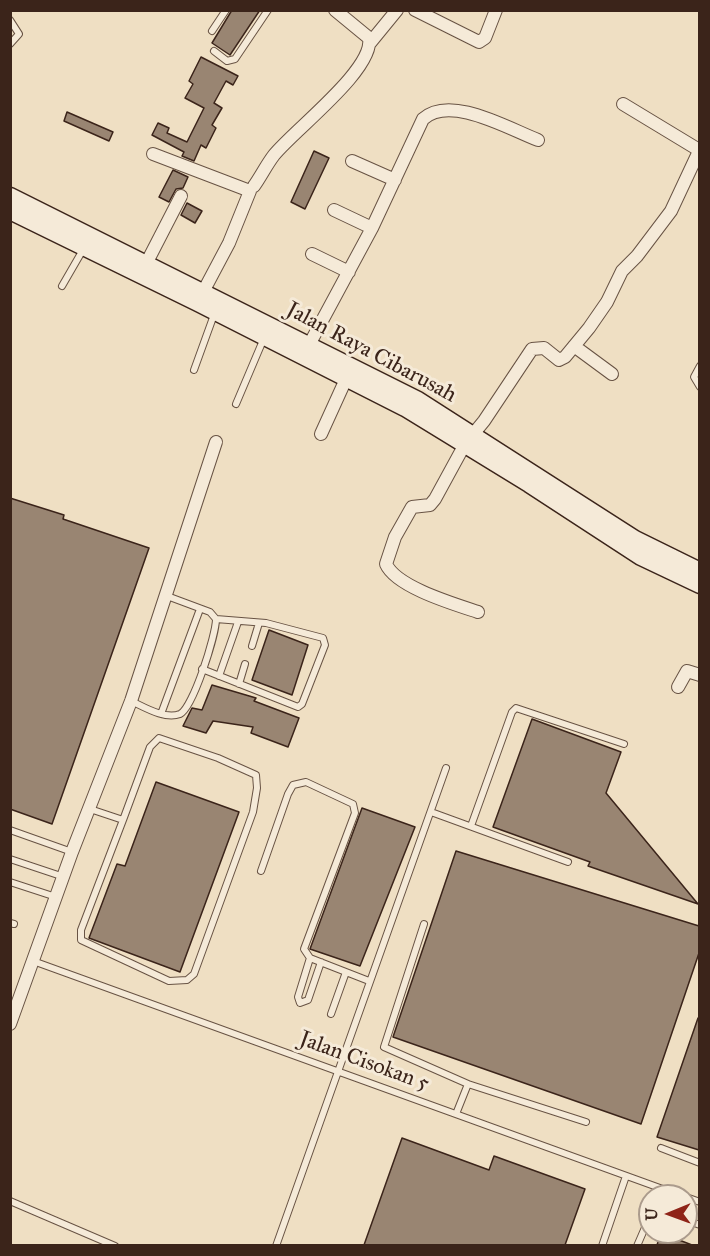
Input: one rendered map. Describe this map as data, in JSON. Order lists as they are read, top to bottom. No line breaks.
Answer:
{"streets":{"street":["Jalan Raya Cibarusah"],"lane":["Jalan Cisokan 5"]},"north":"left"}
